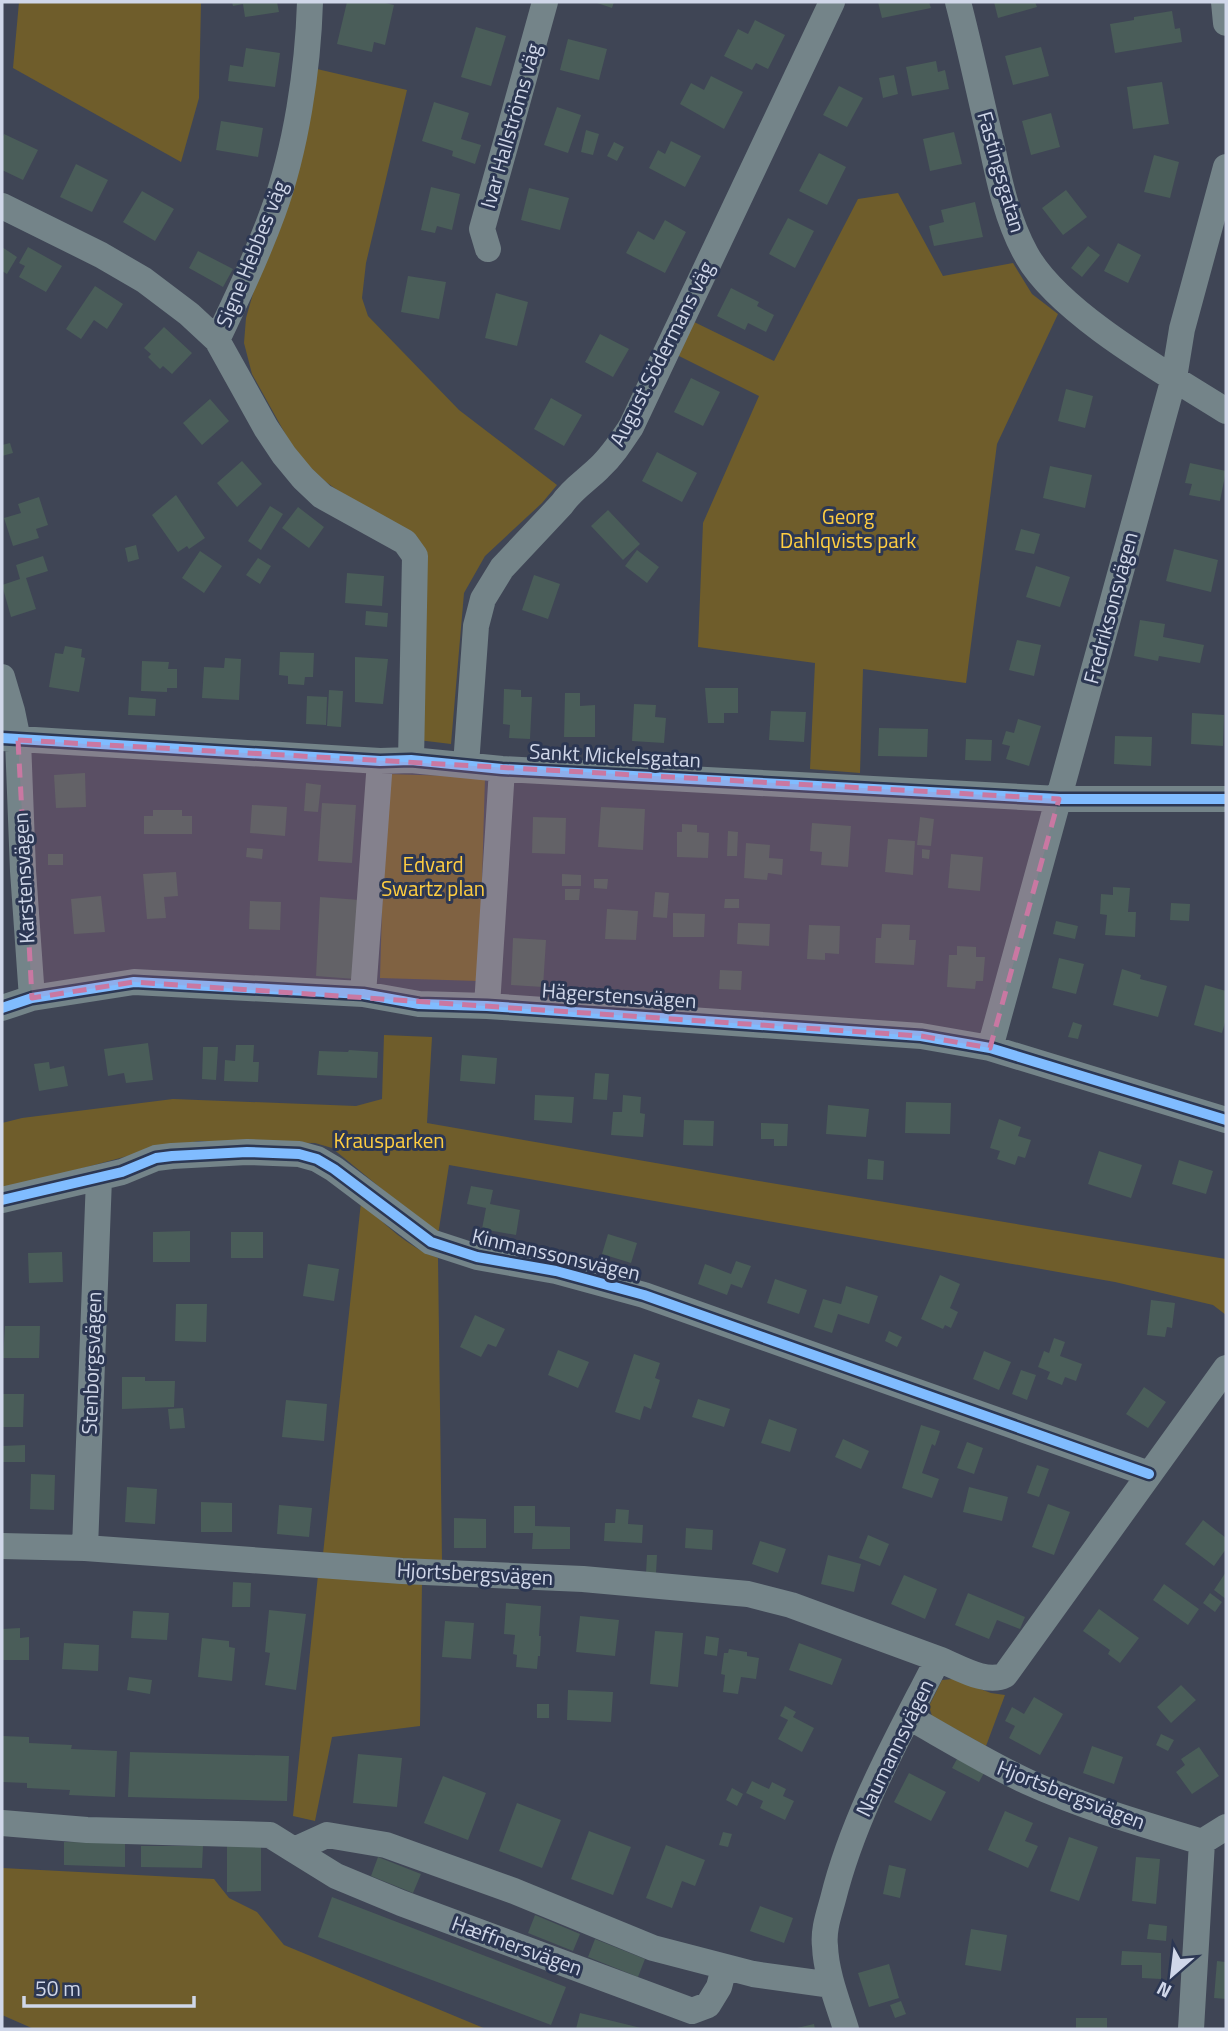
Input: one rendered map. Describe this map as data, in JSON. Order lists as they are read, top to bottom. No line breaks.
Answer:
{"streets":{"street":["Ivar Hallströms väg","Fastingsgatan","Signe Hebbes väg","August Södermans väg","Fredriksonsvägen","Sankt Mickelsgatan","Karstensvägen","Hägerstensvägen","Kinmanssonsvägen","Stenborgsvägen","Hjortsbergsvägen","Naumannsvägen","Hæffnersvägen"]},"crossings":[["Fastingsgatan","Fredriksonsvägen"],["August Södermans väg","Sankt Mickelsgatan"],["Fredriksonsvägen","Sankt Mickelsgatan"],["Fredriksonsvägen","Hägerstensvägen"],["Sankt Mickelsgatan","Karstensvägen"],["Karstensvägen","Hägerstensvägen"],["Kinmanssonsvägen","Stenborgsvägen"],["Kinmanssonsvägen","Naumannsvägen"],["Stenborgsvägen","Hjortsbergsvägen"],["Hjortsbergsvägen","Naumannsvägen"]],"parks":["Georg Dahlqvists park","Edvard Swartz plan","Krausparken"],"scale_bar":"50 m","north":"bottom left"}
